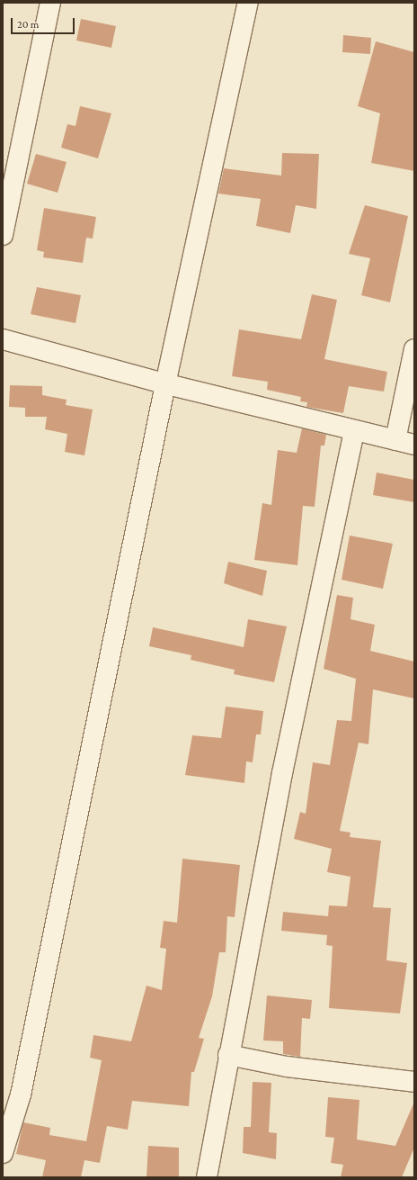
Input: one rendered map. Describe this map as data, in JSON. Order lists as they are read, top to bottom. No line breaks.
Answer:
{"scale_bar":"20 m"}
